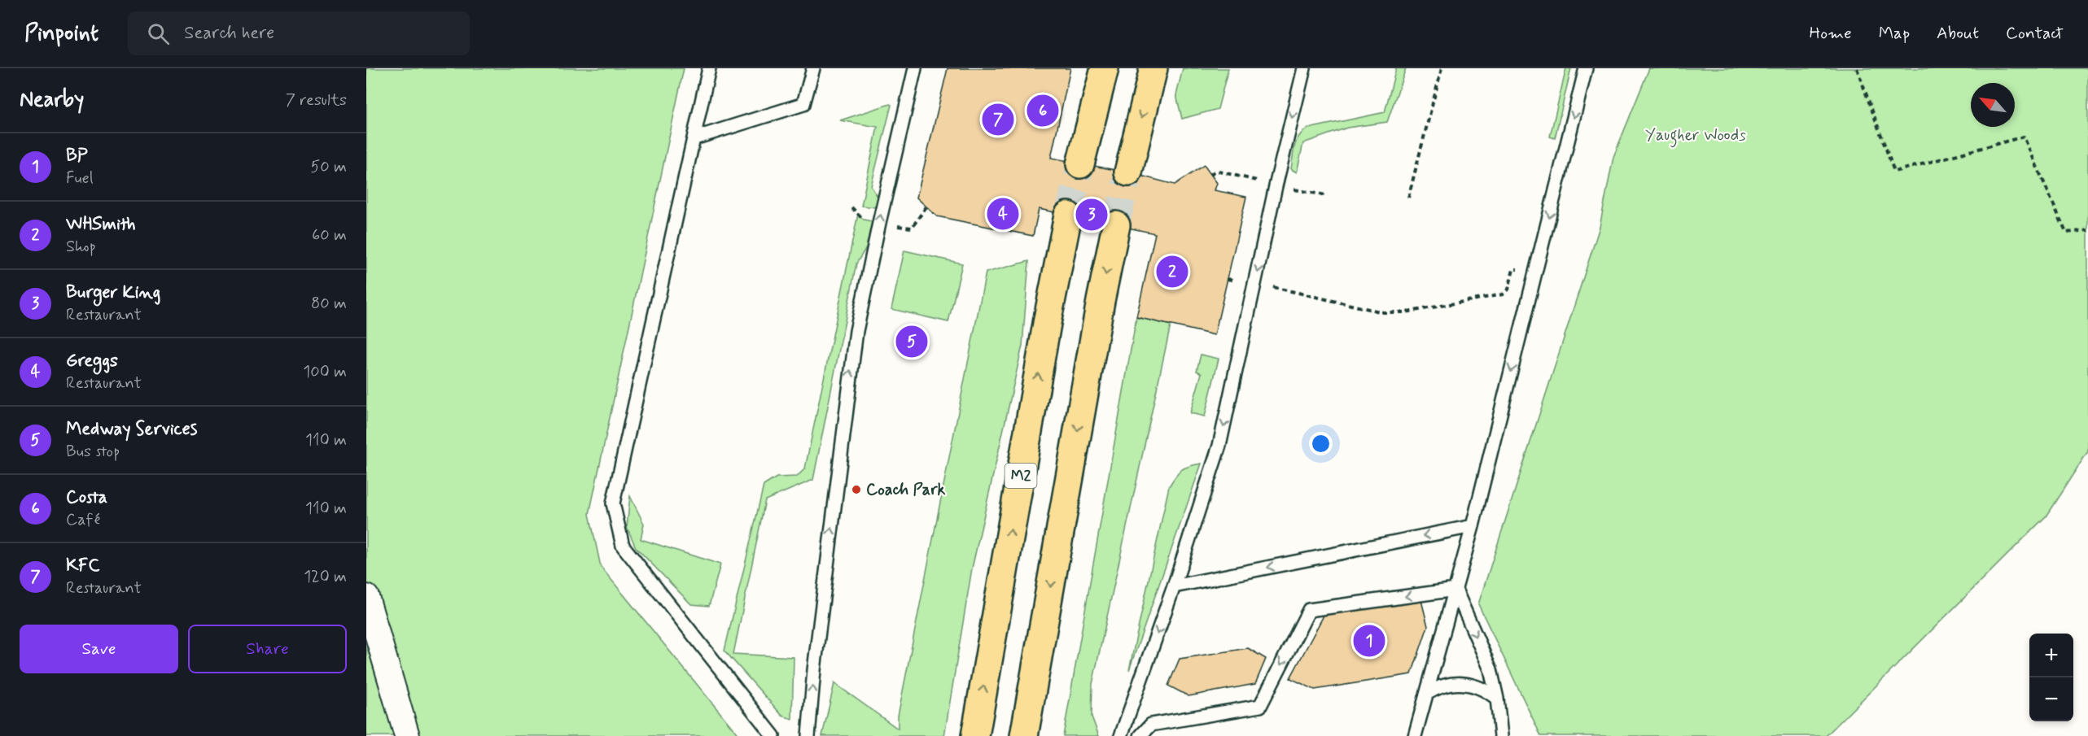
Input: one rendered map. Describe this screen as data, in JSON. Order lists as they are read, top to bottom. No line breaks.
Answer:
{"streets":{"highway":["M2"]},"parks":["Yaugher Woods"],"places":["Coach Park"],"north":"top left","page":{"header":"Pinpoint","search":"Search here","nav":["Home","Map","About","Contact"],"heading":["Nearby","7 results"],"pins":["6","7","4","3","2","5","1"],"list":[{"mark":"1","name":"BP","note":"Fuel","value":"50 m"},{"mark":"2","name":"WHSmith","note":"Shop","value":"60 m"},{"mark":"3","name":"Burger King","note":"Restaurant","value":"80 m"},{"mark":"4","name":"Greggs","note":"Restaurant","value":"100 m"},{"mark":"5","name":"Medway Services","note":"Bus stop","value":"110 m"},{"mark":"6","name":"Costa","note":"Café","value":"110 m"},{"mark":"7","name":"KFC","note":"Restaurant","value":"120 m"}],"buttons":["Save","Share"],"map_buttons":["+","−"]}}
